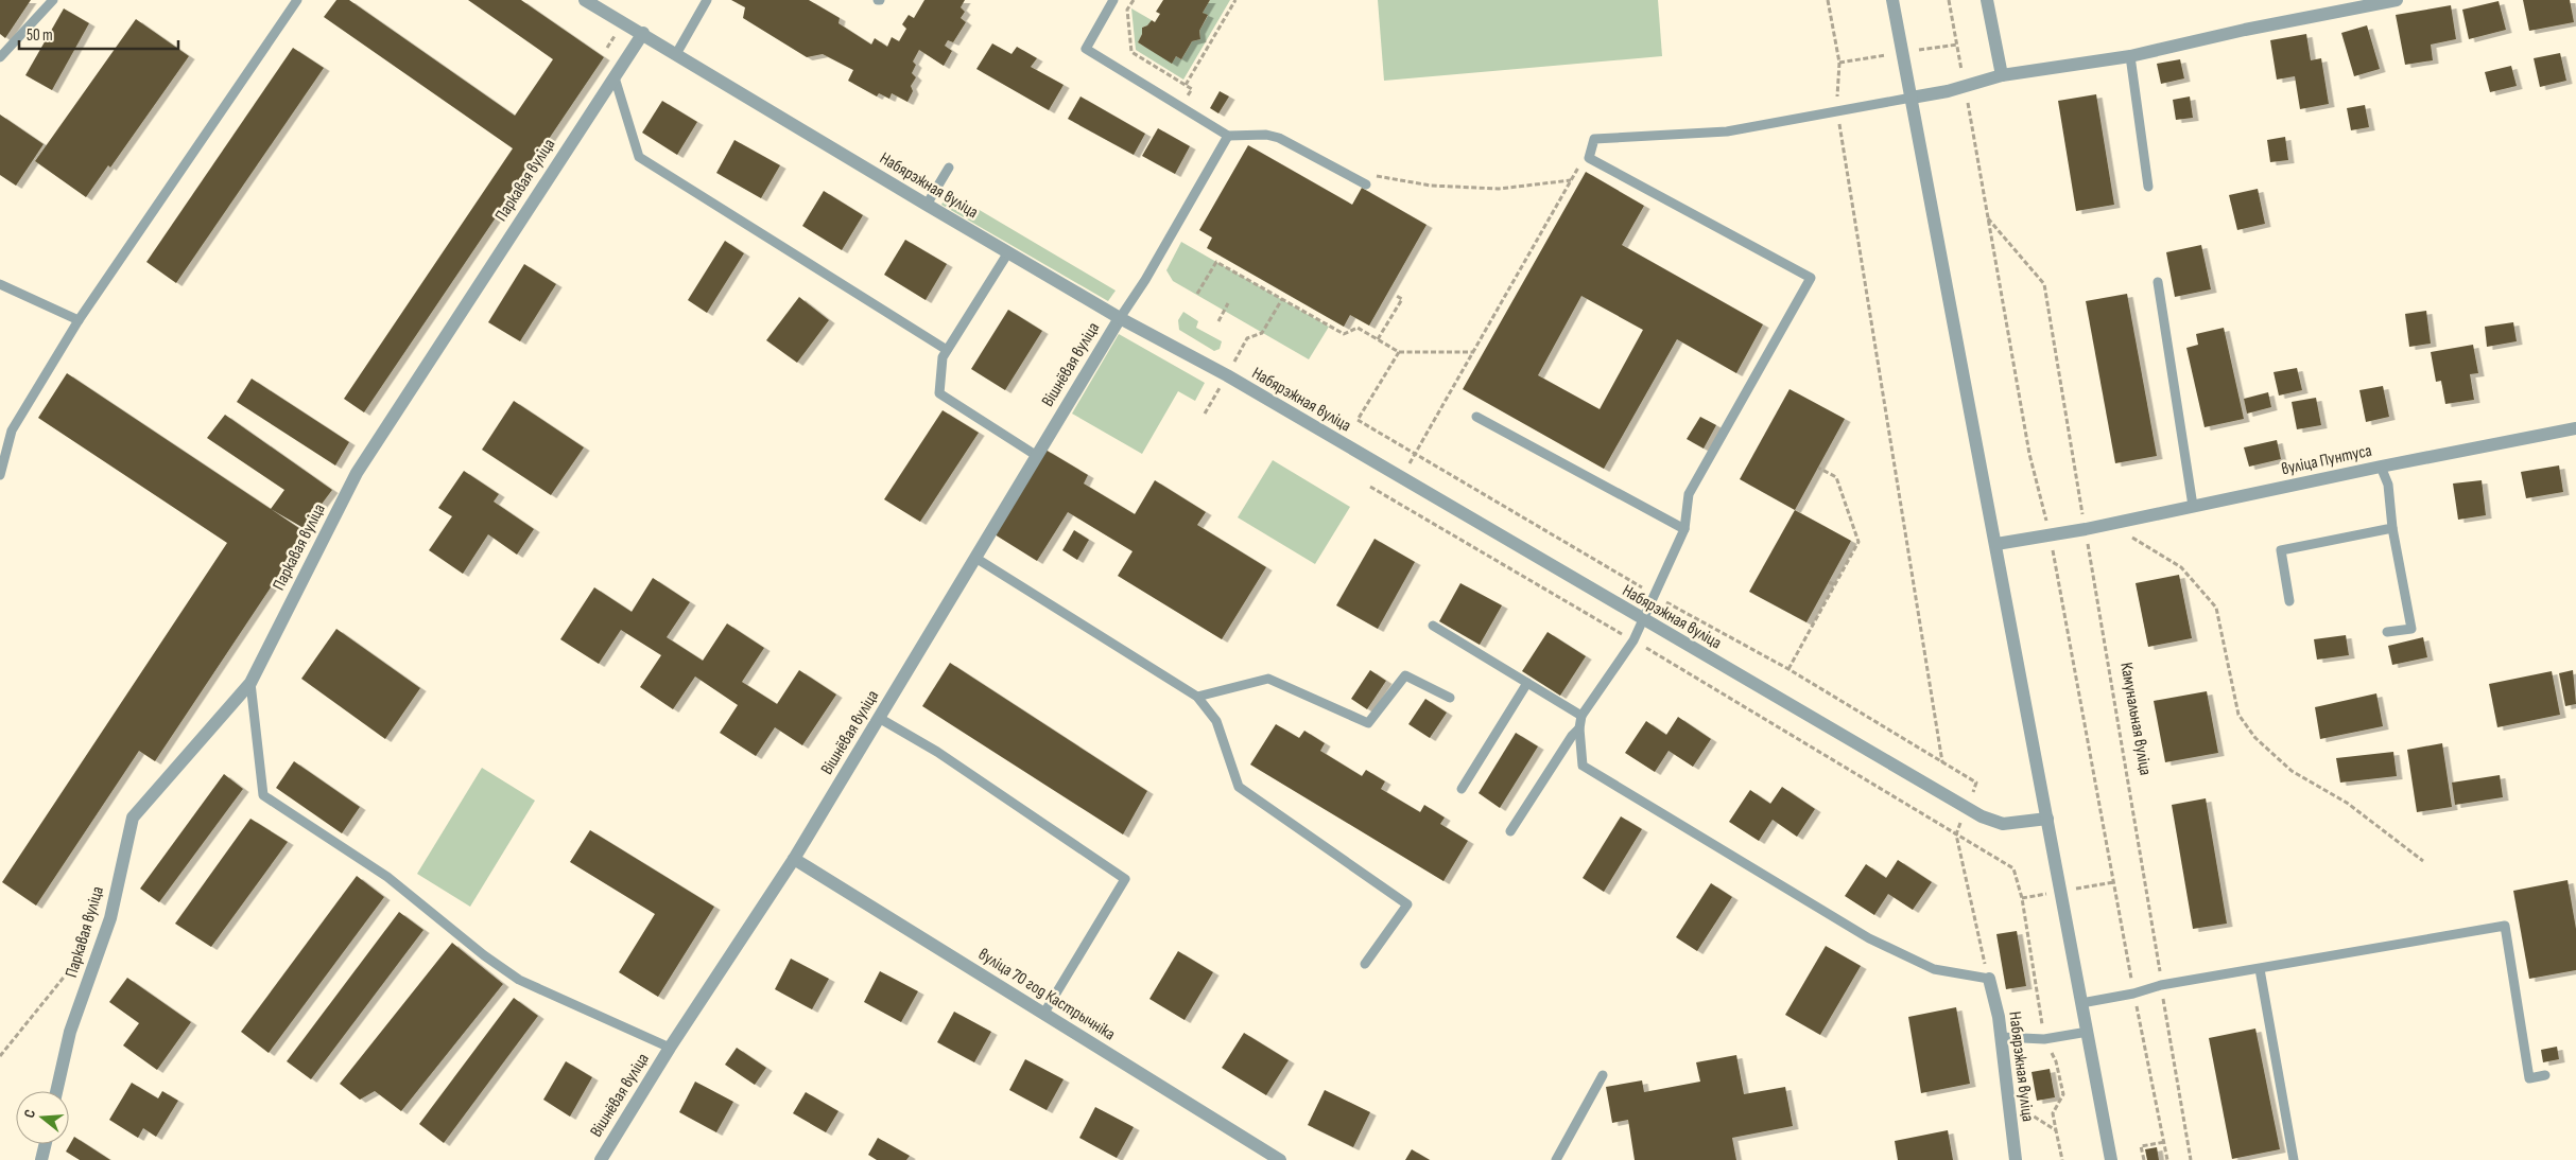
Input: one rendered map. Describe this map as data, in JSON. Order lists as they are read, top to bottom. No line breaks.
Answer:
{"streets":{"street":["Паркавая вуліца","Набярэжная вуліца","Вішнёвая вуліца","вуліца Пунтуса","вуліца 70 год Кастрычніка"],"path":["Камунальная вуліца"]},"crossings":[["Паркавая вуліца","Набярэжная вуліца"],["Набярэжная вуліца","Вішнёвая вуліца"],["Вішнёвая вуліца","вуліца 70 год Кастрычніка"],["вуліца Пунтуса","Камунальная вуліца"]],"scale_bar":"50 m","north":"left"}
